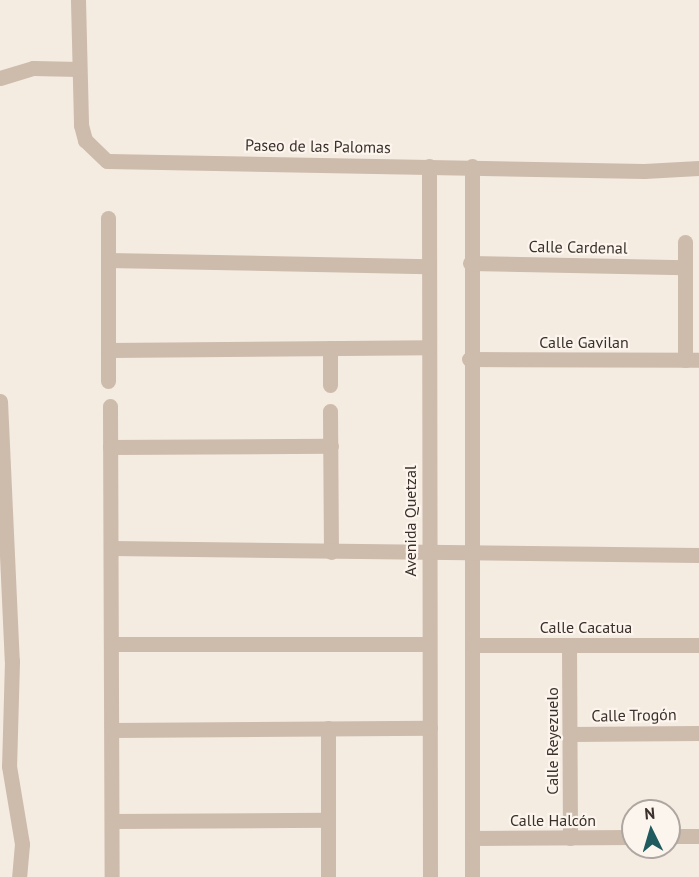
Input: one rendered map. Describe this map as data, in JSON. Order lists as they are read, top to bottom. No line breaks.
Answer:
{"streets":{"street":["Paseo de las Palomas","Calle Cardenal","Calle Gavilan","Avenida Quetzal","Calle Cacatua","Calle Trogón","Calle Reyezuelo","Calle Halcón"]},"crossings":[["Paseo de las Palomas","Avenida Quetzal"],["Calle Cacatua","Calle Reyezuelo"],["Calle Trogón","Calle Reyezuelo"],["Calle Reyezuelo","Calle Halcón"]],"north":"top"}
